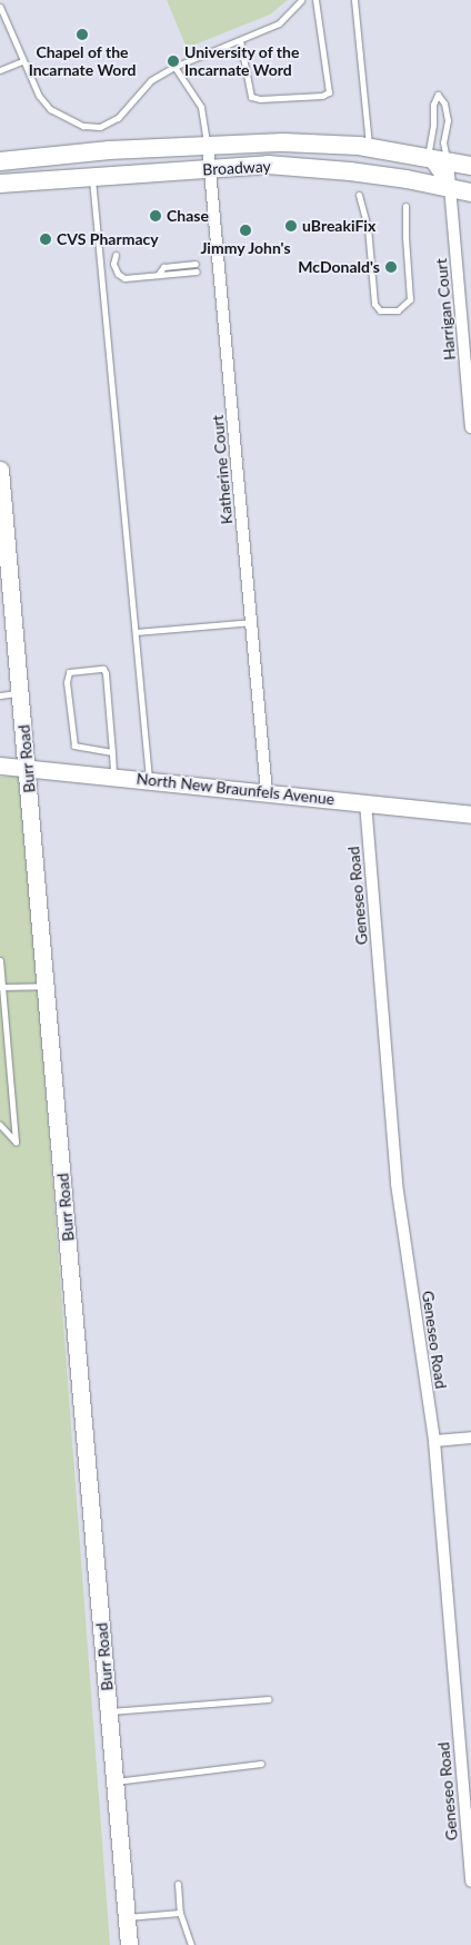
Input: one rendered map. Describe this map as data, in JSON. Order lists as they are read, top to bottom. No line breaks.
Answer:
{"streets":{"main road":["Broadway"],"street":["Harrigan Court","Katherine Court","Burr Road","North New Braunfels Avenue","Geneseo Road"]},"crossings":[["Broadway","Harrigan Court"],["Broadway","Katherine Court"],["Katherine Court","North New Braunfels Avenue"],["Burr Road","North New Braunfels Avenue"],["North New Braunfels Avenue","Geneseo Road"]],"places":["Chapel of the Incarnate Word","University of the Incarnate Word","Chase","uBreakiFix","Jimmy John's","CVS Pharmacy","McDonald's"]}
